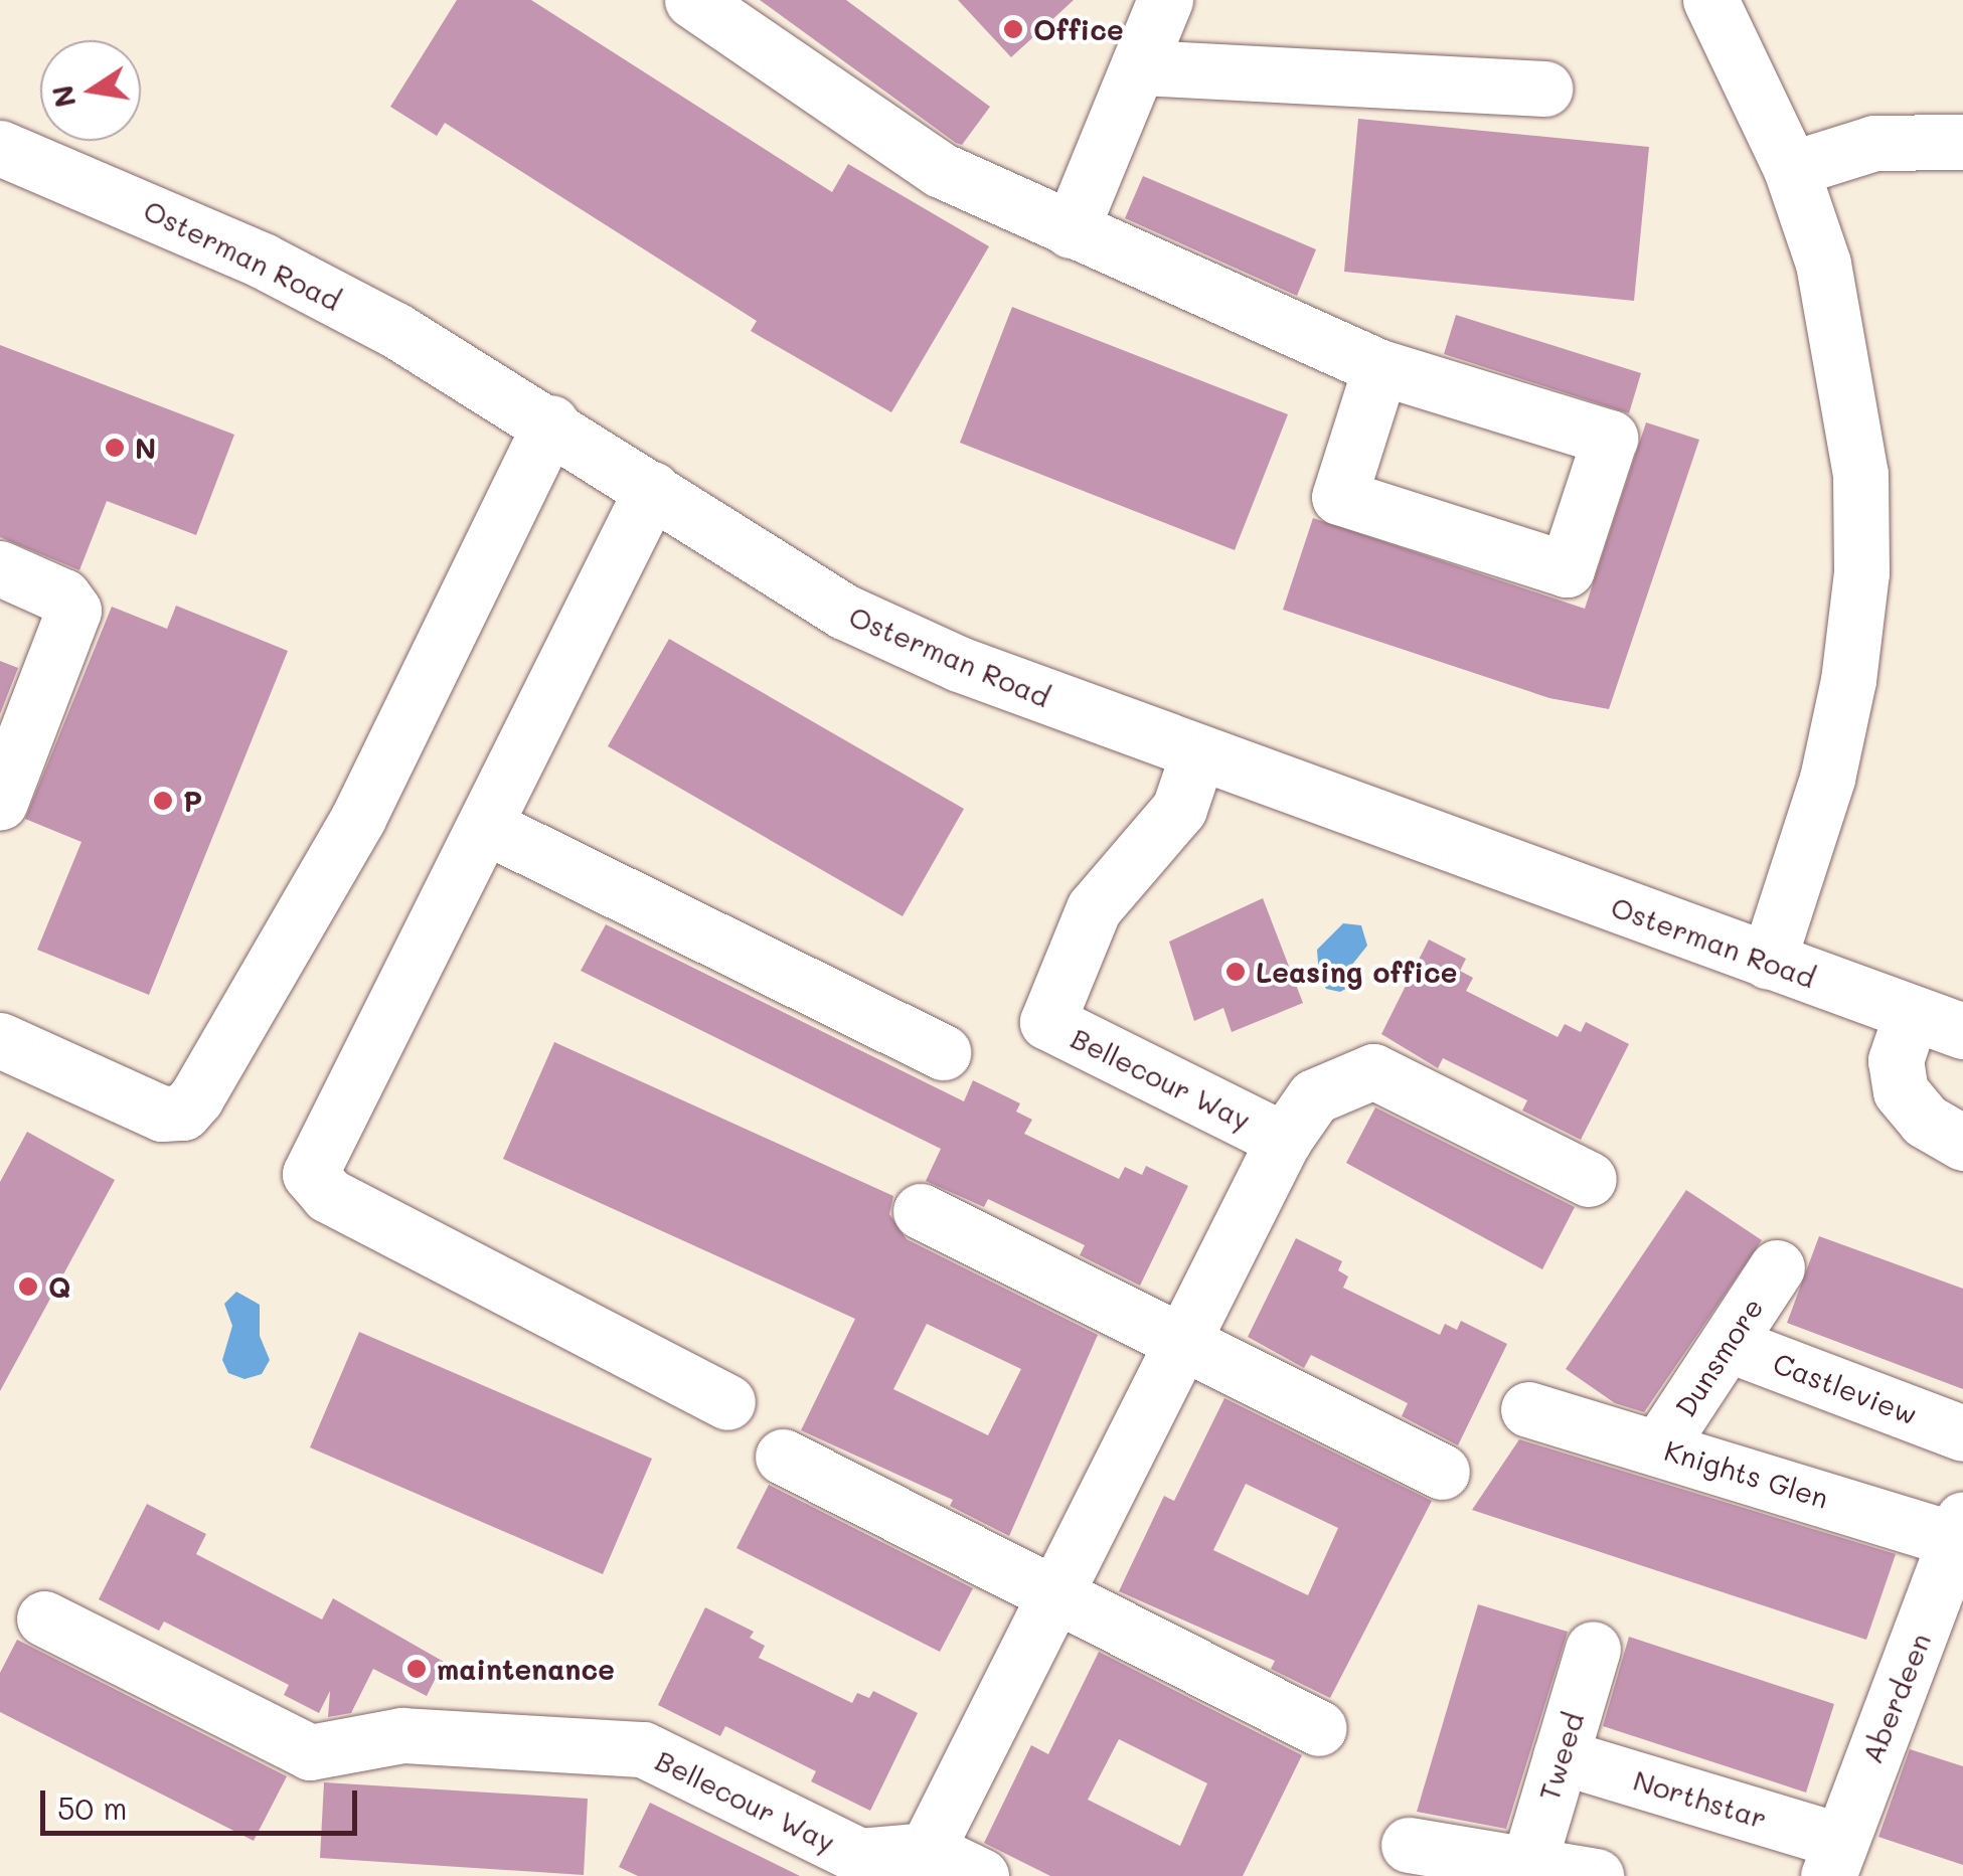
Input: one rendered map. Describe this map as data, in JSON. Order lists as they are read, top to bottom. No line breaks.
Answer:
{"streets":{"street":["Osterman Road","Bellecour Way","Dunsmore","Castleview","Knights Glen","Aberdeen","Tweed","Northstar"]},"crossings":[["Osterman Road","Bellecour Way"],["Dunsmore","Castleview"],["Dunsmore","Knights Glen"],["Knights Glen","Aberdeen"],["Aberdeen","Northstar"],["Tweed","Northstar"]],"places":["Office","N","P","Leasing office","Q","maintenance"],"scale_bar":"50 m","north":"left"}
